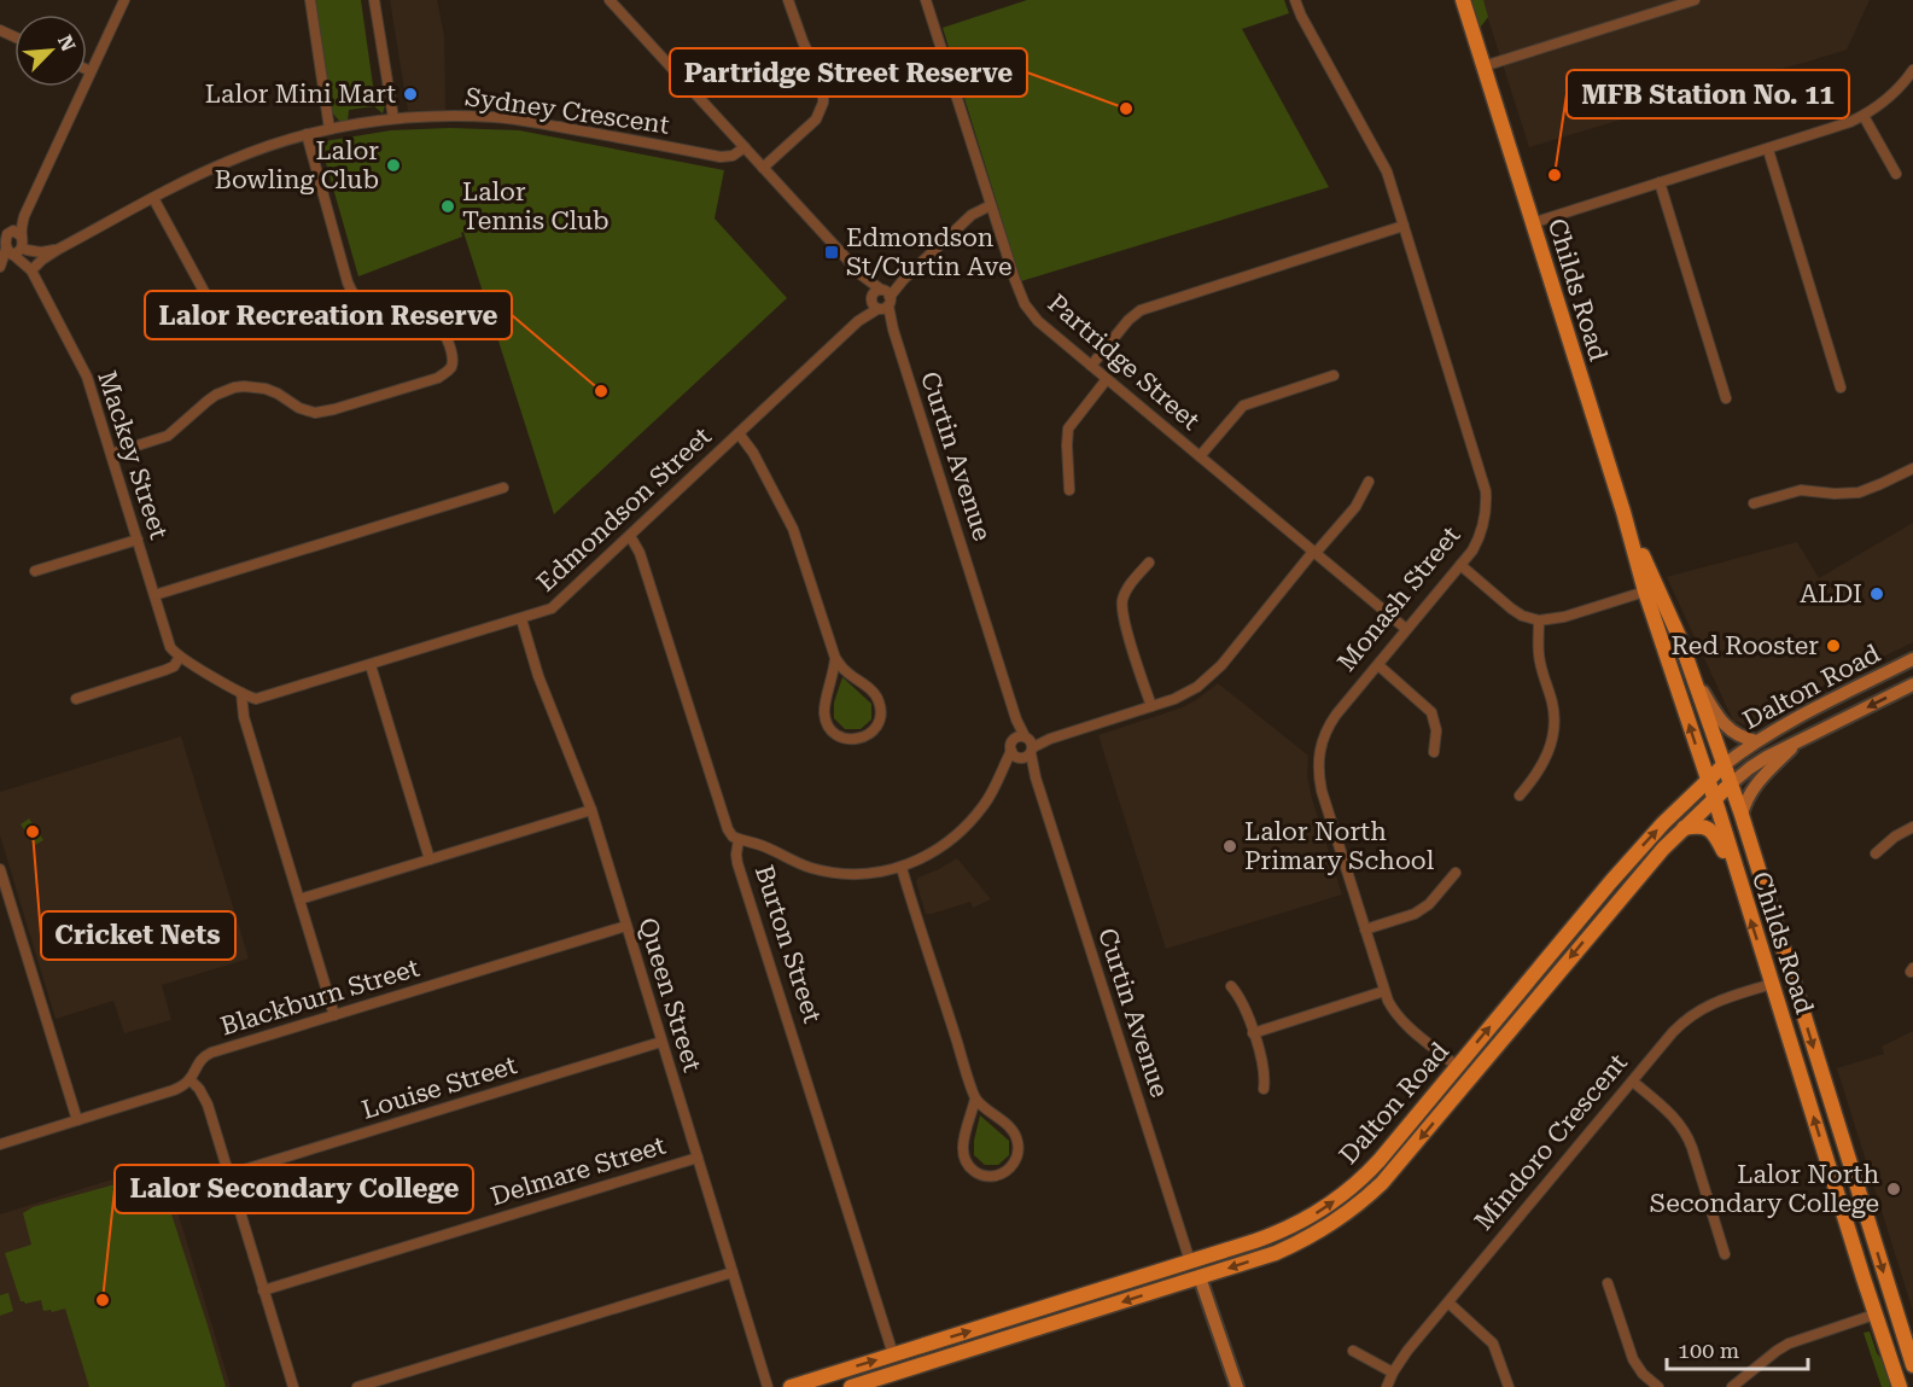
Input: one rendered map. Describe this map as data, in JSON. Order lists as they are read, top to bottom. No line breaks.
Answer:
{"streets":{"main road":["Childs Road","Monash Street","Dalton Road","Burton Street","Mindoro Crescent"],"street":["Sydney Crescent","Partridge Street","Mackey Street","Curtin Avenue","Edmondson Street","Queen Street","Blackburn Street","Louise Street","Delmare Street"]},"crossings":[["Sydney Crescent","Mackey Street"],["Sydney Crescent","Curtin Avenue"],["Childs Road","Dalton Road"],["Childs Road","Mindoro Crescent"],["Partridge Street","Edmondson Street"],["Partridge Street","Monash Street"],["Mackey Street","Edmondson Street"],["Curtin Avenue","Edmondson Street"],["Curtin Avenue","Dalton Road"],["Edmondson Street","Burton Street"],["Edmondson Street","Queen Street"],["Monash Street","Dalton Road"],["Dalton Road","Burton Street"],["Queen Street","Blackburn Street"],["Queen Street","Louise Street"],["Queen Street","Delmare Street"]],"places":{"other":["Lalor Mini Mart","Partridge Street Reserve","Lalor Bowling Club","MFB Station No. 11","Lalor Tennis Club","Lalor Recreation Reserve","ALDI","Red Rooster","Cricket Nets","Lalor North Primary School","Lalor North Secondary College","Lalor Secondary College"],"transit":["Edmondson St/Curtin Ave"]},"scale_bar":"100 m","north":"top right"}
